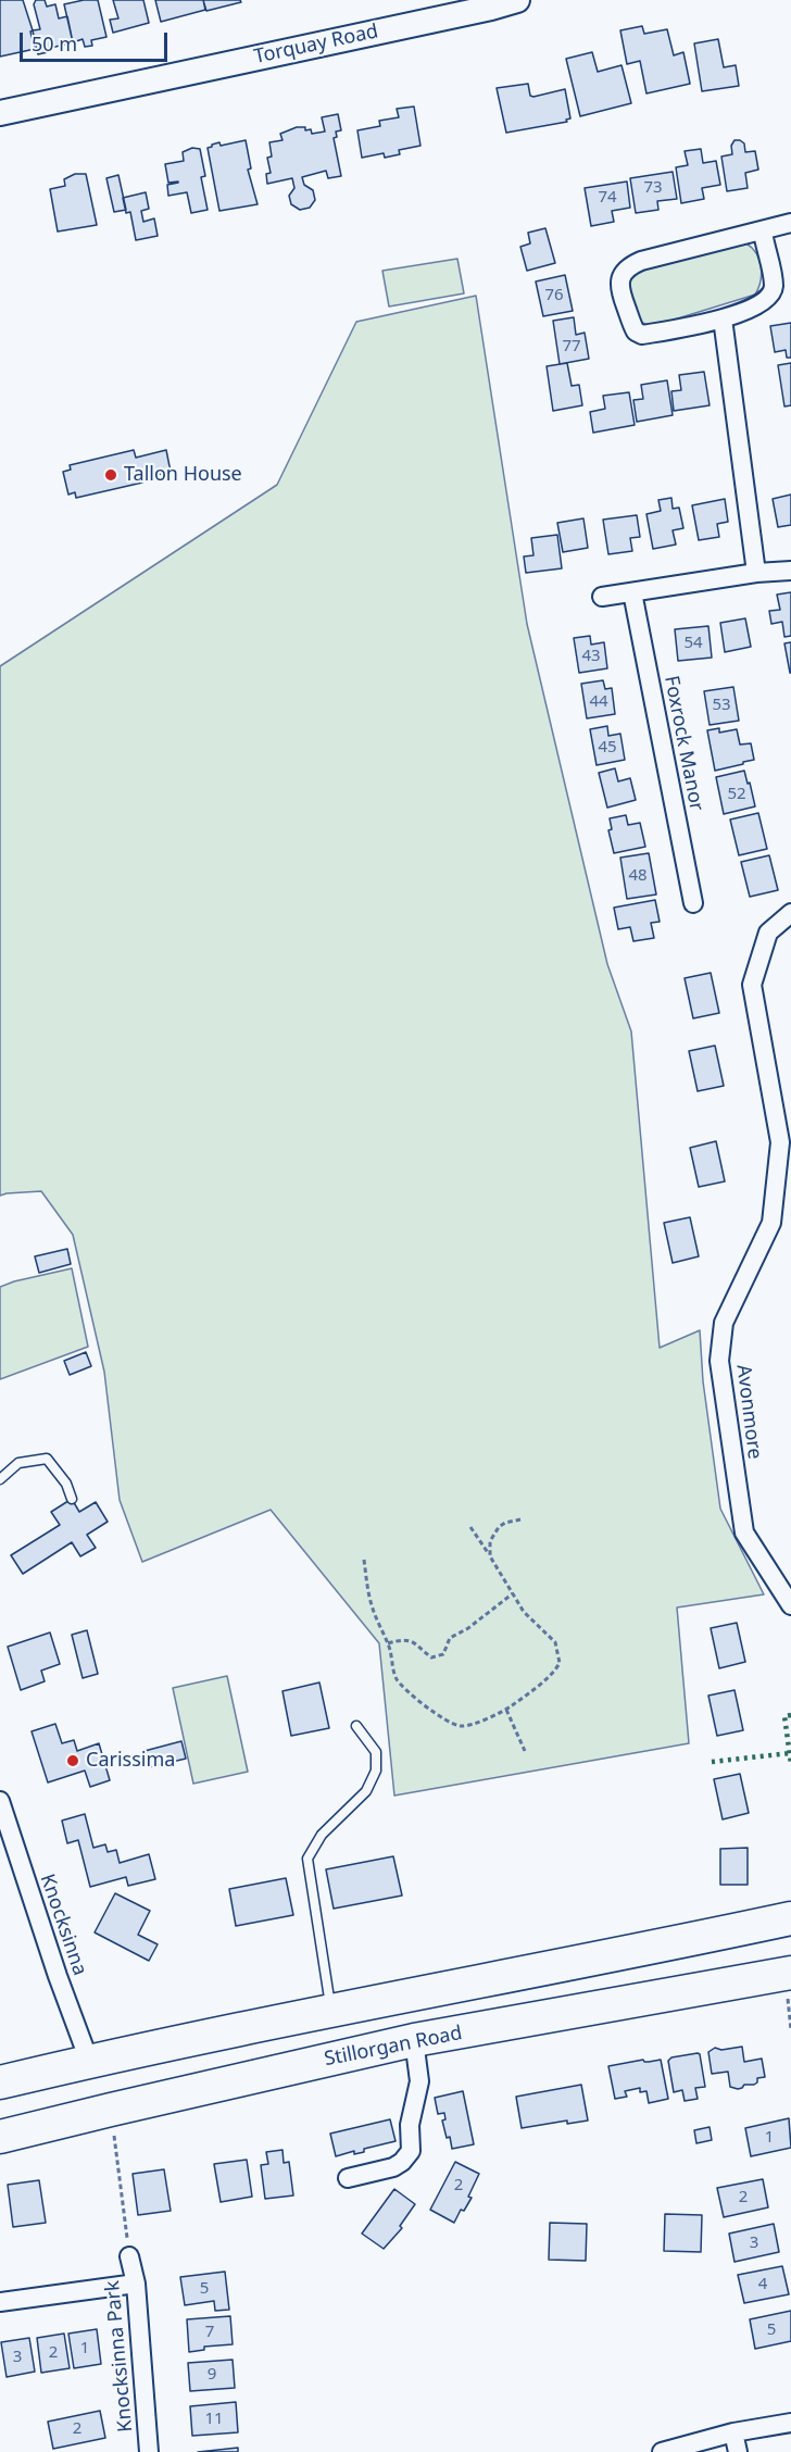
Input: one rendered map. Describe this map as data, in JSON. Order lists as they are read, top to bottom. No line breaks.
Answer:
{"streets":{"highway":["Stillorgan Road"],"street":["Torquay Road","Foxrock Manor","Avonmore","Knocksinna","Knocksinna Park"]},"places":["Tallon House","Carissima"],"house_numbers":["73","74","76","77","54","43","44","53","45","52","48","1","2","2","3","4","5","5","7","1","2","3","9","11","2"],"scale_bar":"50 m"}
